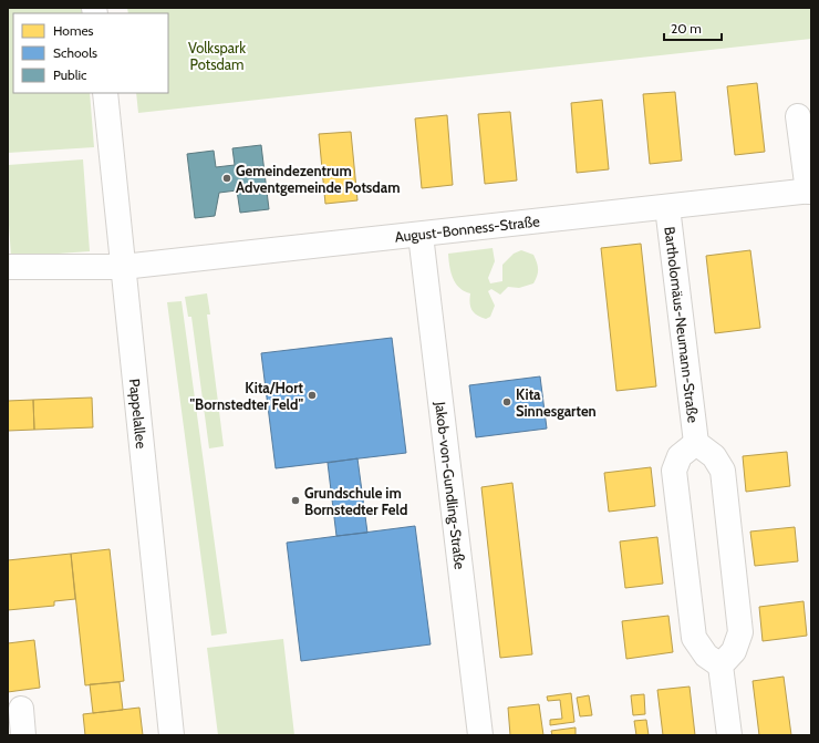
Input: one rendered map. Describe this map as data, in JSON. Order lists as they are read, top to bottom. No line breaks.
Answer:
{"streets":{"street":["August-Bonness-Straße","Bartholomäus-Neumann-Straße","Pappelallee","Jakob-von-Gundling-Straße"]},"crossings":[["August-Bonness-Straße","Bartholomäus-Neumann-Straße"],["August-Bonness-Straße","Pappelallee"],["August-Bonness-Straße","Jakob-von-Gundling-Straße"]],"parks":["Volkspark Potsdam"],"places":["Gemeindezentrum Adventgemeinde Potsdam","Kita/Hort \"Bornstedter Feld\"","Kita Sinnesgarten","Grundschule im Bornstedter Feld"],"legend":["Homes","Schools","Public"],"scale_bar":"20 m"}
